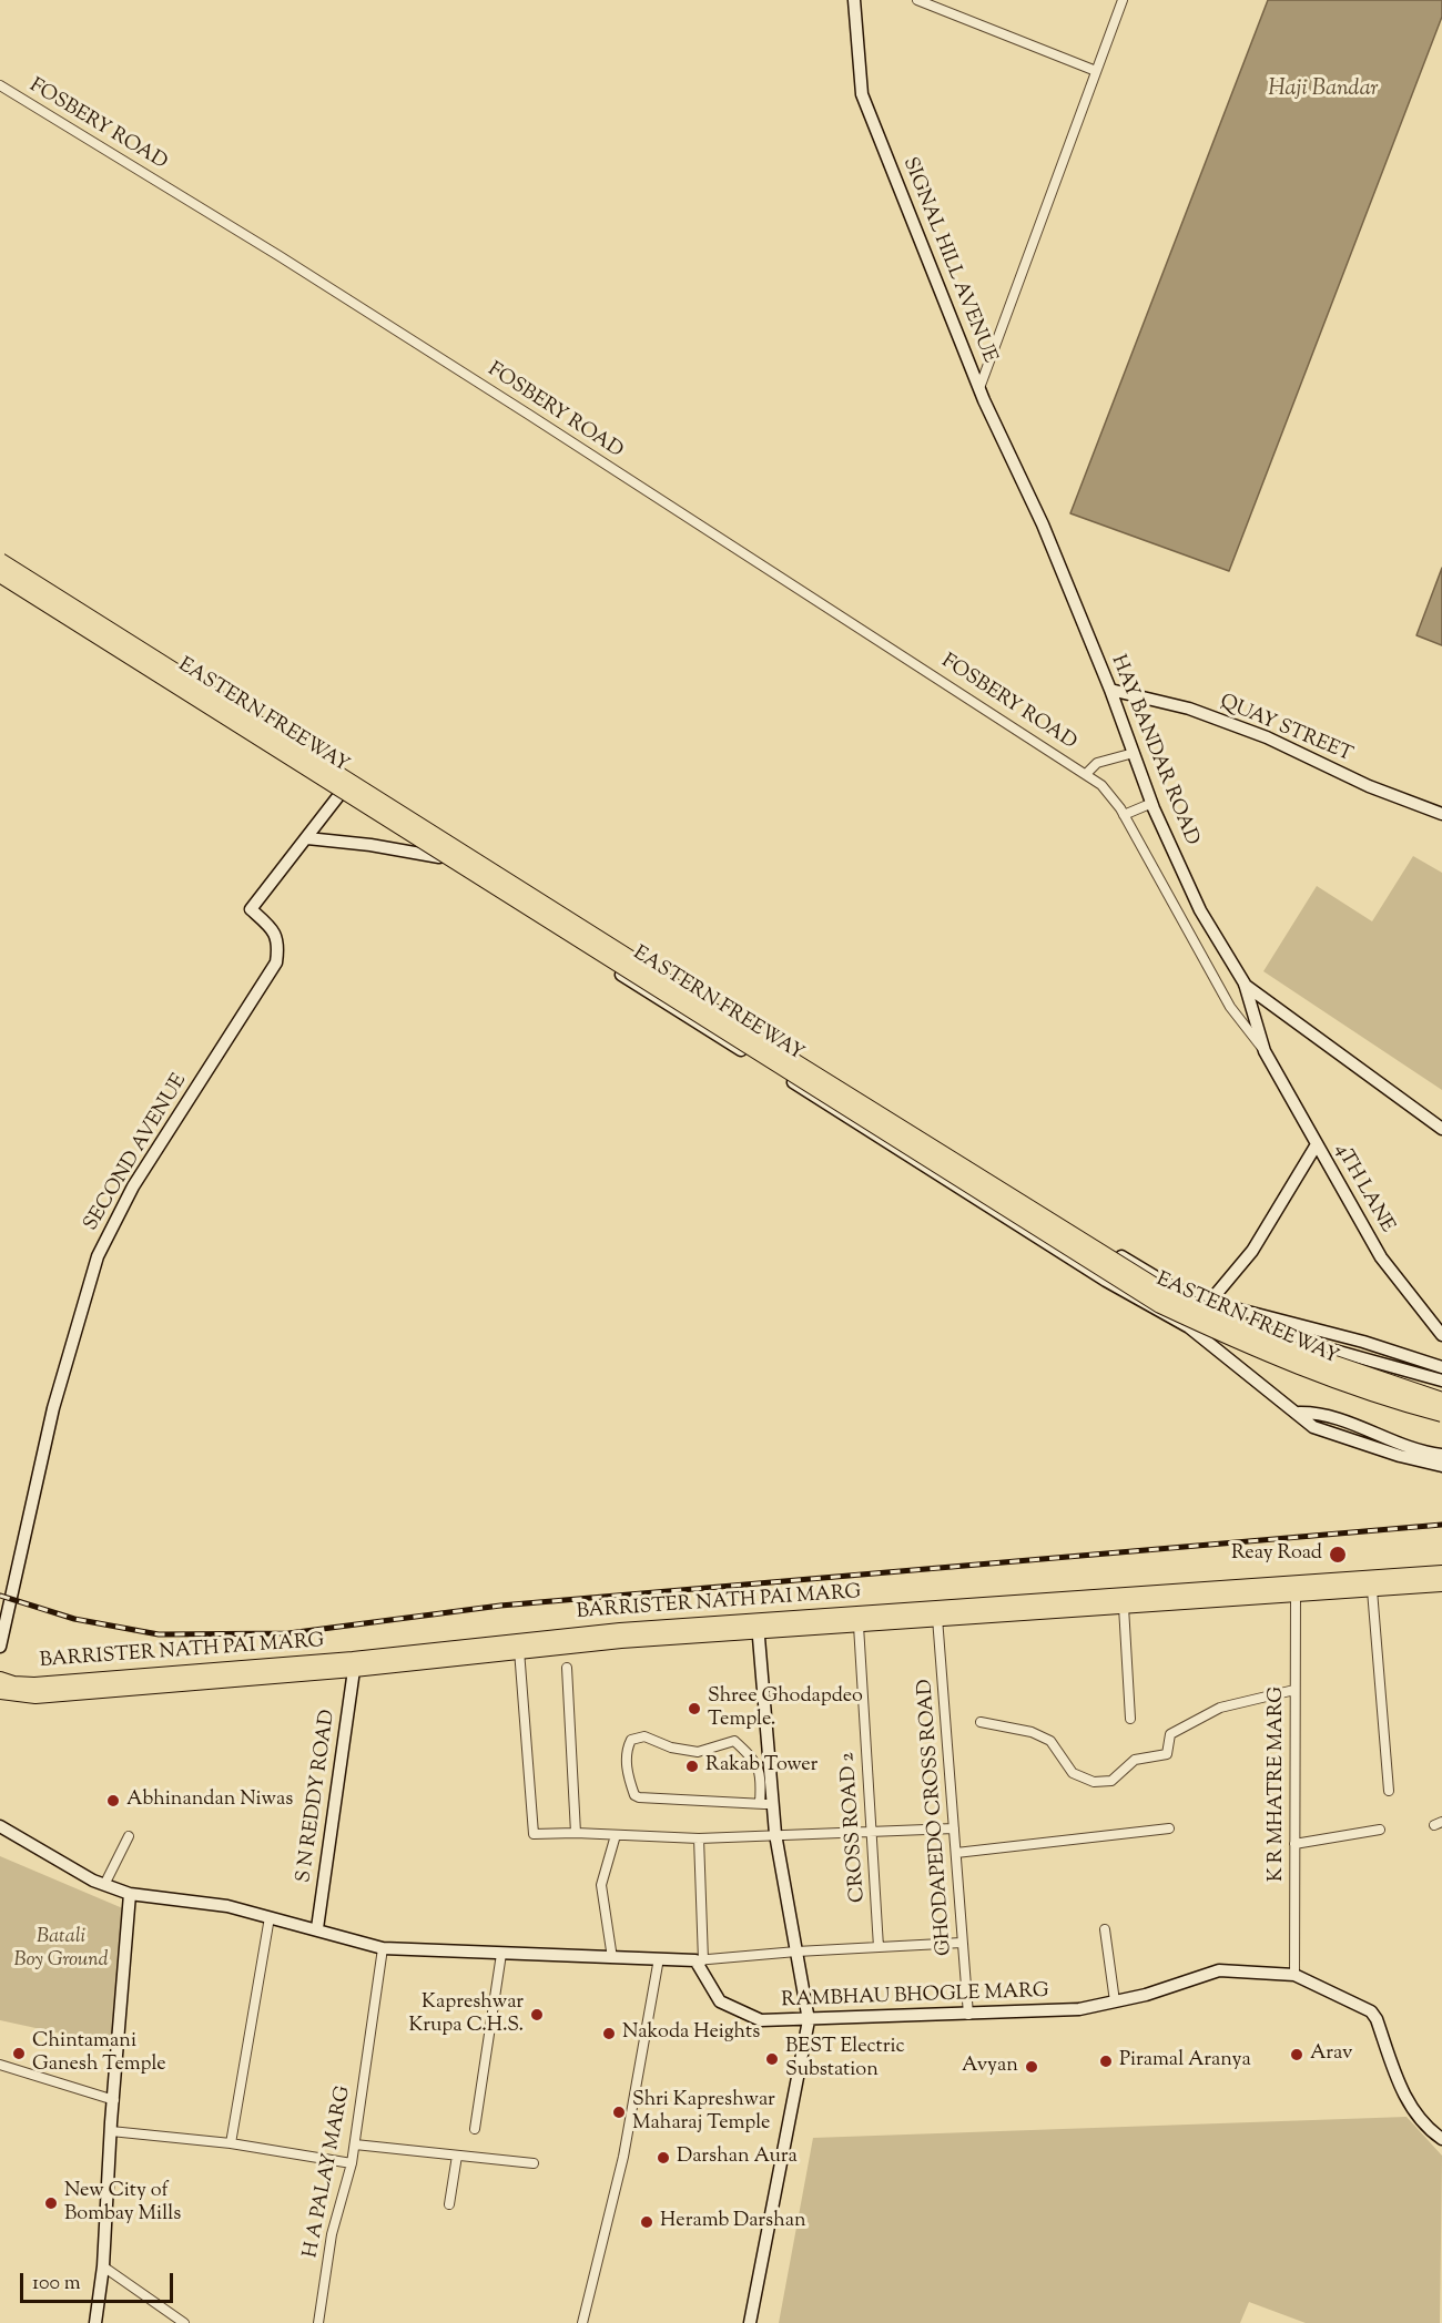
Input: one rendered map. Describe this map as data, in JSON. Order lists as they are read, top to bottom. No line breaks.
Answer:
{"streets":{"highway":["EASTERN FREEWAY"],"main road":["BARRISTER NATH PAI MARG"],"street":["FOSBERY ROAD","SIGNAL HILL AVENUE","QUAY STREET","HAY BANDAR ROAD","SECOND AVENUE","4TH LANE","K R MHATRE MARG","S N REDDY ROAD","GHODAPEDO CROSS ROAD","CROSS ROAD 2","RAMBHAU BHOGLE MARG","H A PALAY MARG"]},"crossings":[["FOSBERY ROAD","4TH LANE"],["SIGNAL HILL AVENUE","HAY BANDAR ROAD"],["QUAY STREET","HAY BANDAR ROAD"],["HAY BANDAR ROAD","4TH LANE"],["BARRISTER NATH PAI MARG","K R MHATRE MARG"],["BARRISTER NATH PAI MARG","S N REDDY ROAD"],["BARRISTER NATH PAI MARG","GHODAPEDO CROSS ROAD"],["BARRISTER NATH PAI MARG","CROSS ROAD 2"],["K R MHATRE MARG","RAMBHAU BHOGLE MARG"],["GHODAPEDO CROSS ROAD","RAMBHAU BHOGLE MARG"]],"water":["Haji Bandar"],"parks":["Batali Boy Ground"],"places":["Reay Road","Shree Ghodapdeo Temple.","Rakab Tower","Abhinandan Niwas","Kapreshwar Krupa C.H.S.","Nakoda Heights","Chintamani Ganesh Temple","Arav","BEST Electric Substation","Piramal Aranya","Avyan","Shri Kapreshwar Maharaj Temple","Darshan Aura","New City of Bombay Mills","Heramb Darshan"],"scale_bar":"100 m"}
